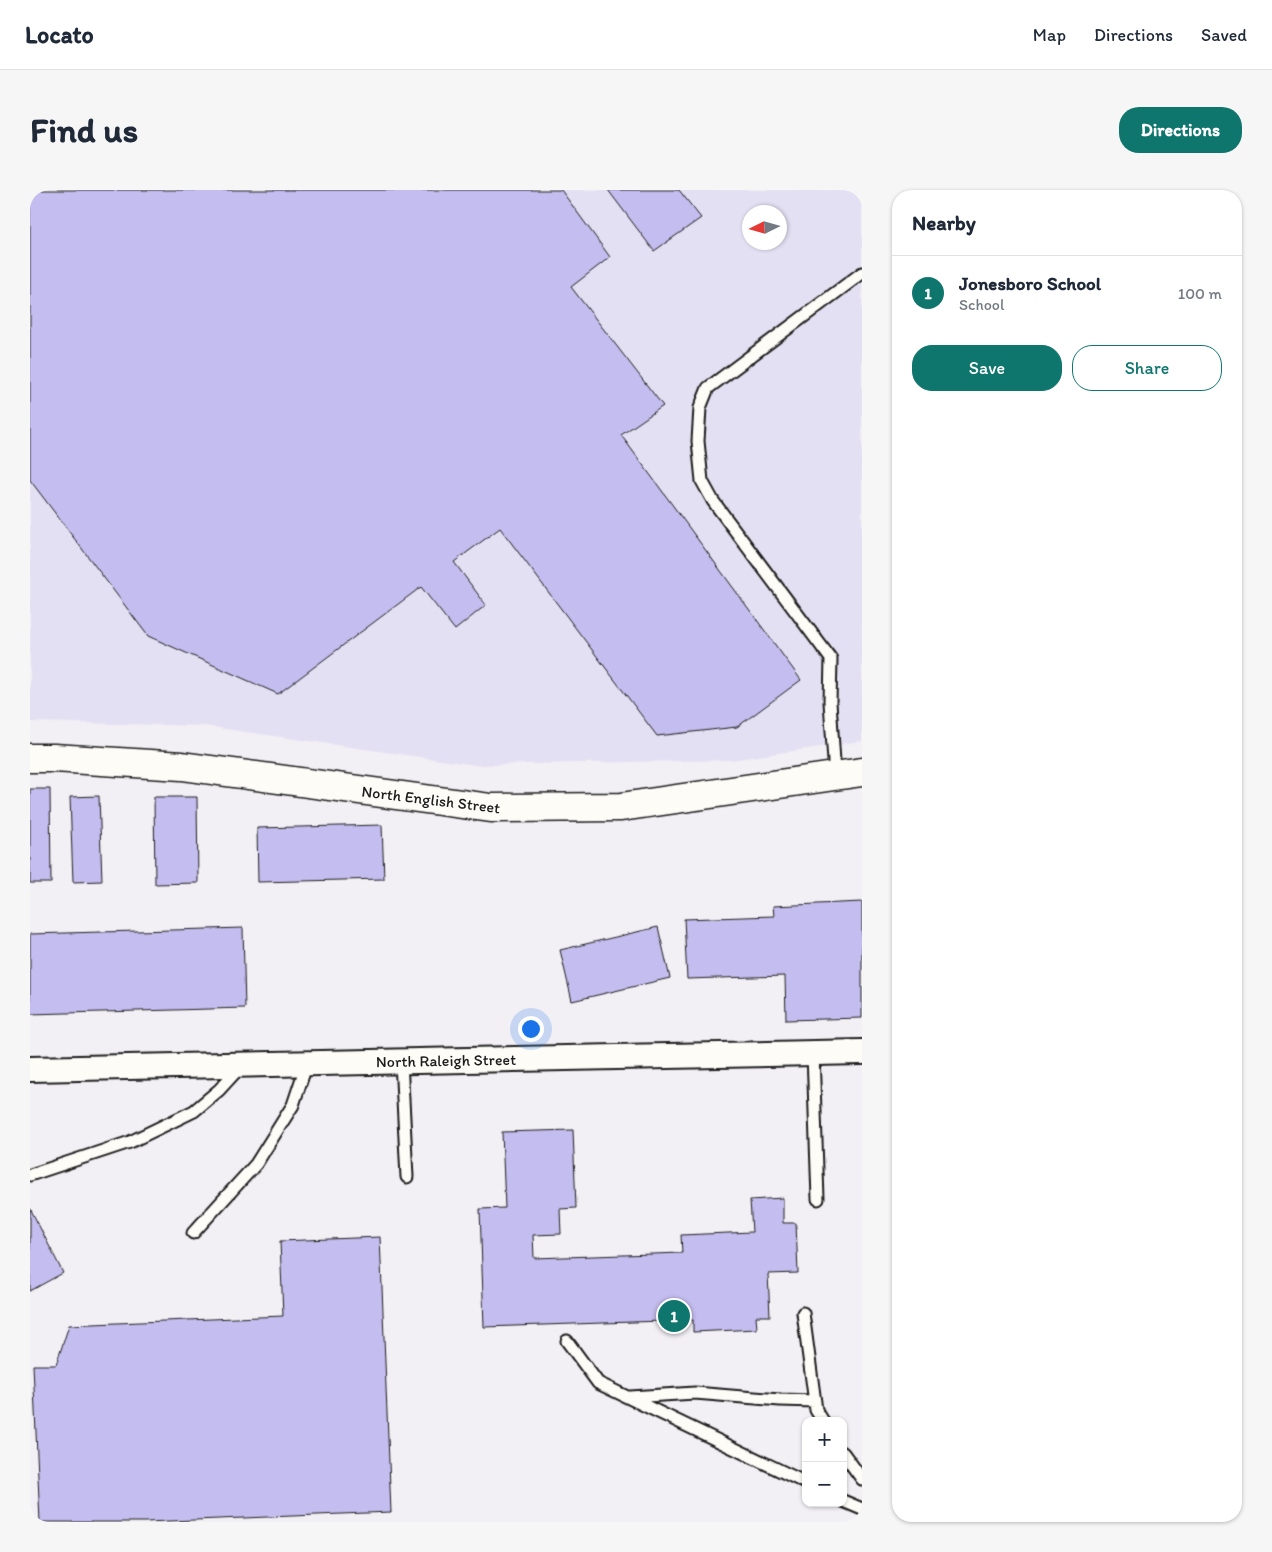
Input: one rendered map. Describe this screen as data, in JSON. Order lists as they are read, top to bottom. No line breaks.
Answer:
{"streets":{"street":["North English Street","North Raleigh Street"]},"north":"left","page":{"header":"Locato","nav":["Map","Directions","Saved"],"buttons":["Directions",["Save","Share"]],"title":"Find us","heading":"Nearby","list":[{"mark":"1","name":"Jonesboro School","note":"School","value":"100 m"}],"pins":"1","map_buttons":["+","−"]}}
